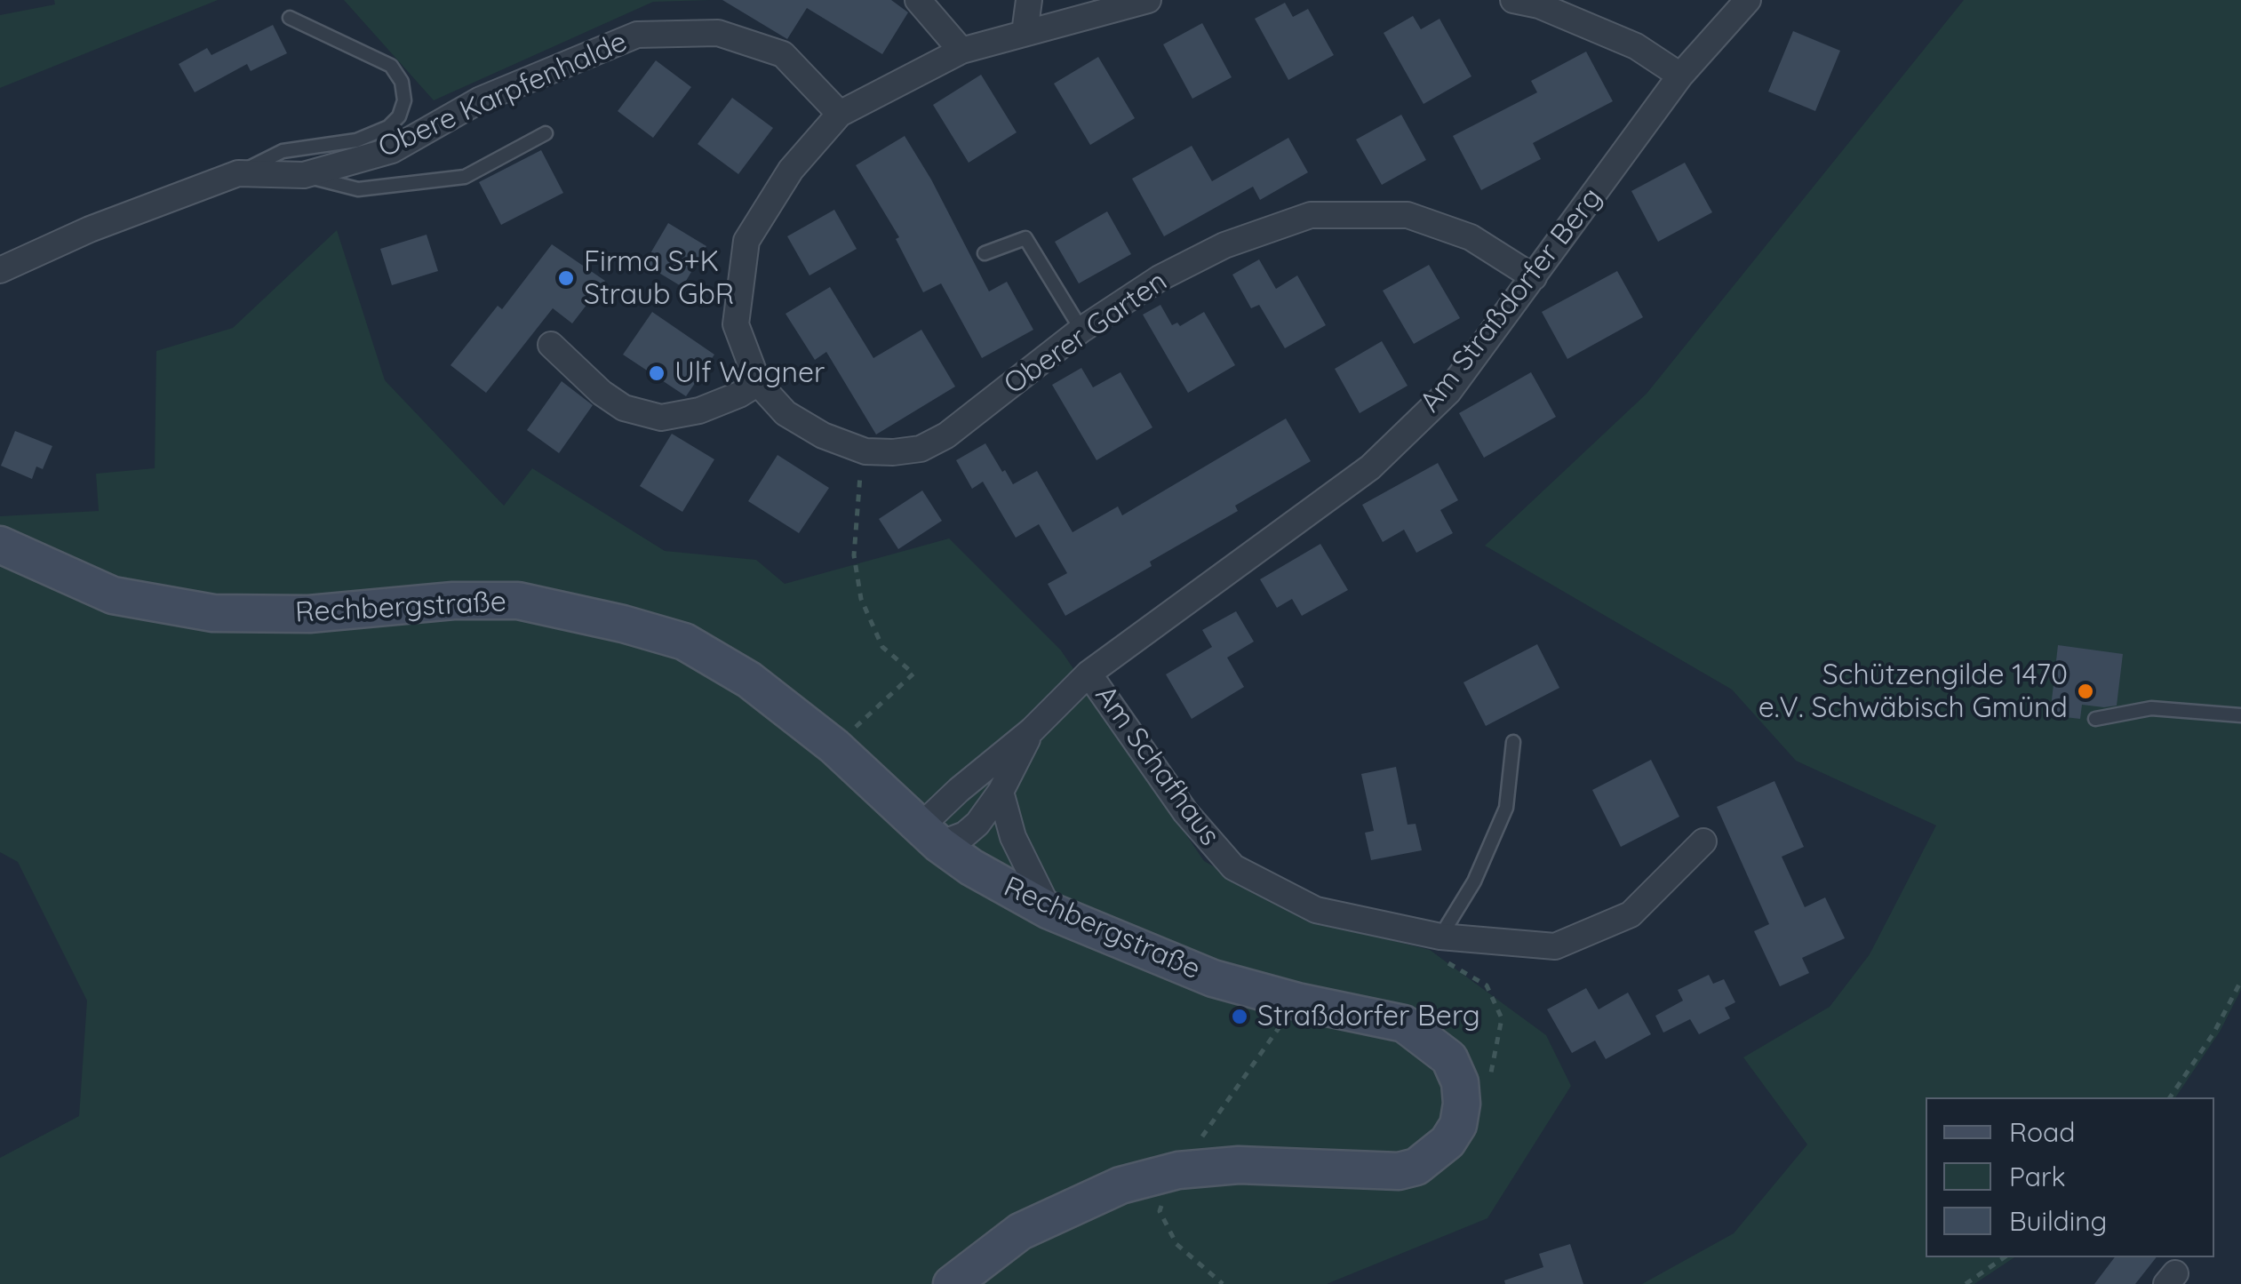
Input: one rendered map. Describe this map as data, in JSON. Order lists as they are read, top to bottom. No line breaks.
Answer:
{"streets":{"main road":["Rechbergstraße"],"street":["Obere Karpfenhalde","Am Straßdorfer Berg","Oberer Garten","Am Schafhaus"]},"crossings":[["Obere Karpfenhalde","Oberer Garten"],["Am Straßdorfer Berg","Oberer Garten"],["Am Straßdorfer Berg","Rechbergstraße"],["Am Straßdorfer Berg","Am Schafhaus"]],"places":["Firma S+K Straub GbR","Ulf Wagner","Schützengilde 1470 e.V. Schwäbisch Gmünd","Straßdorfer Berg"],"legend":["Road","Park","Building"]}
